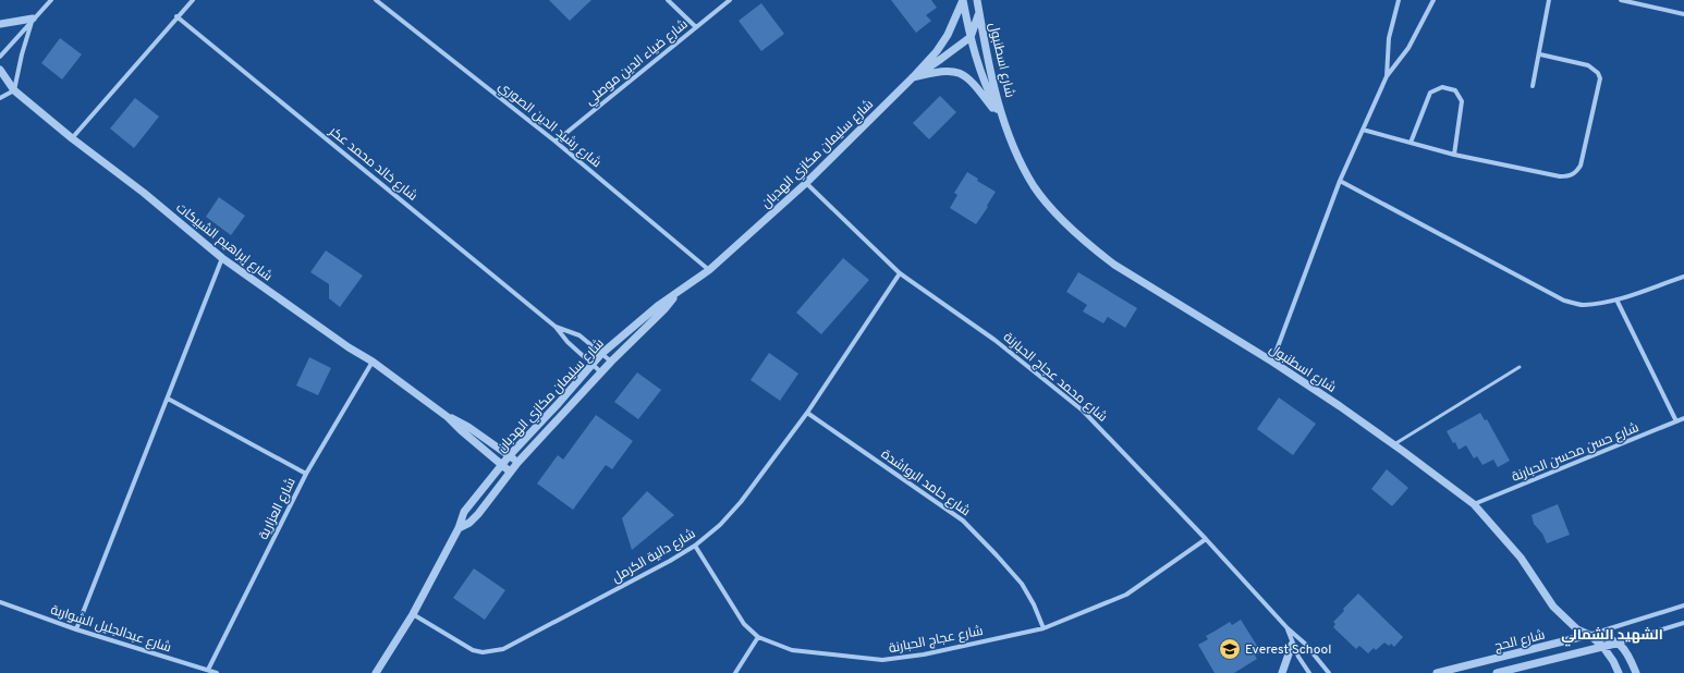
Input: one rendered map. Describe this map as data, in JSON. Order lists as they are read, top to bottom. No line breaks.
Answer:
{"streets":{"street":["شارع اسطنبول","شارع ضياء الدين موصلي","شارع رشيد الدين الصوري","شارع سليمان مكازي الهدبان","شارع خالد محمد عكر","شارع إبراهيم الشبيكات","شارع محمد عجاج الحبارنة","شارع حسن محسن الحبارنة","شارع حامد الرواشدة","شارع العزارية","شارع دالية الكرمل","شارع عبدالجليل الشواربة","شارع عجاج الحبارنة","شارع الحج"]},"crossings":[["شارع اسطنبول","شارع سليمان مكازي الهدبان"],["شارع اسطنبول","شارع حسن محسن الحبارنة"],["شارع اسطنبول","شارع الحج"],["شارع ضياء الدين موصلي","شارع رشيد الدين الصوري"],["شارع رشيد الدين الصوري","شارع سليمان مكازي الهدبان"],["شارع سليمان مكازي الهدبان","شارع خالد محمد عكر"],["شارع سليمان مكازي الهدبان","شارع إبراهيم الشبيكات"],["شارع سليمان مكازي الهدبان","شارع محمد عجاج الحبارنة"],["شارع سليمان مكازي الهدبان","شارع دالية الكرمل"],["شارع إبراهيم الشبيكات","شارع العزارية"],["شارع محمد عجاج الحبارنة","شارع دالية الكرمل"],["شارع محمد عجاج الحبارنة","شارع عجاج الحبارنة"],["شارع حامد الرواشدة","شارع دالية الكرمل"],["شارع حامد الرواشدة","شارع عجاج الحبارنة"],["شارع العزارية","شارع عبدالجليل الشواربة"],["شارع دالية الكرمل","شارع عجاج الحبارنة"]],"districts":["الشهيد الشمالي"],"places":{"school or university":["Everest School"]}}
